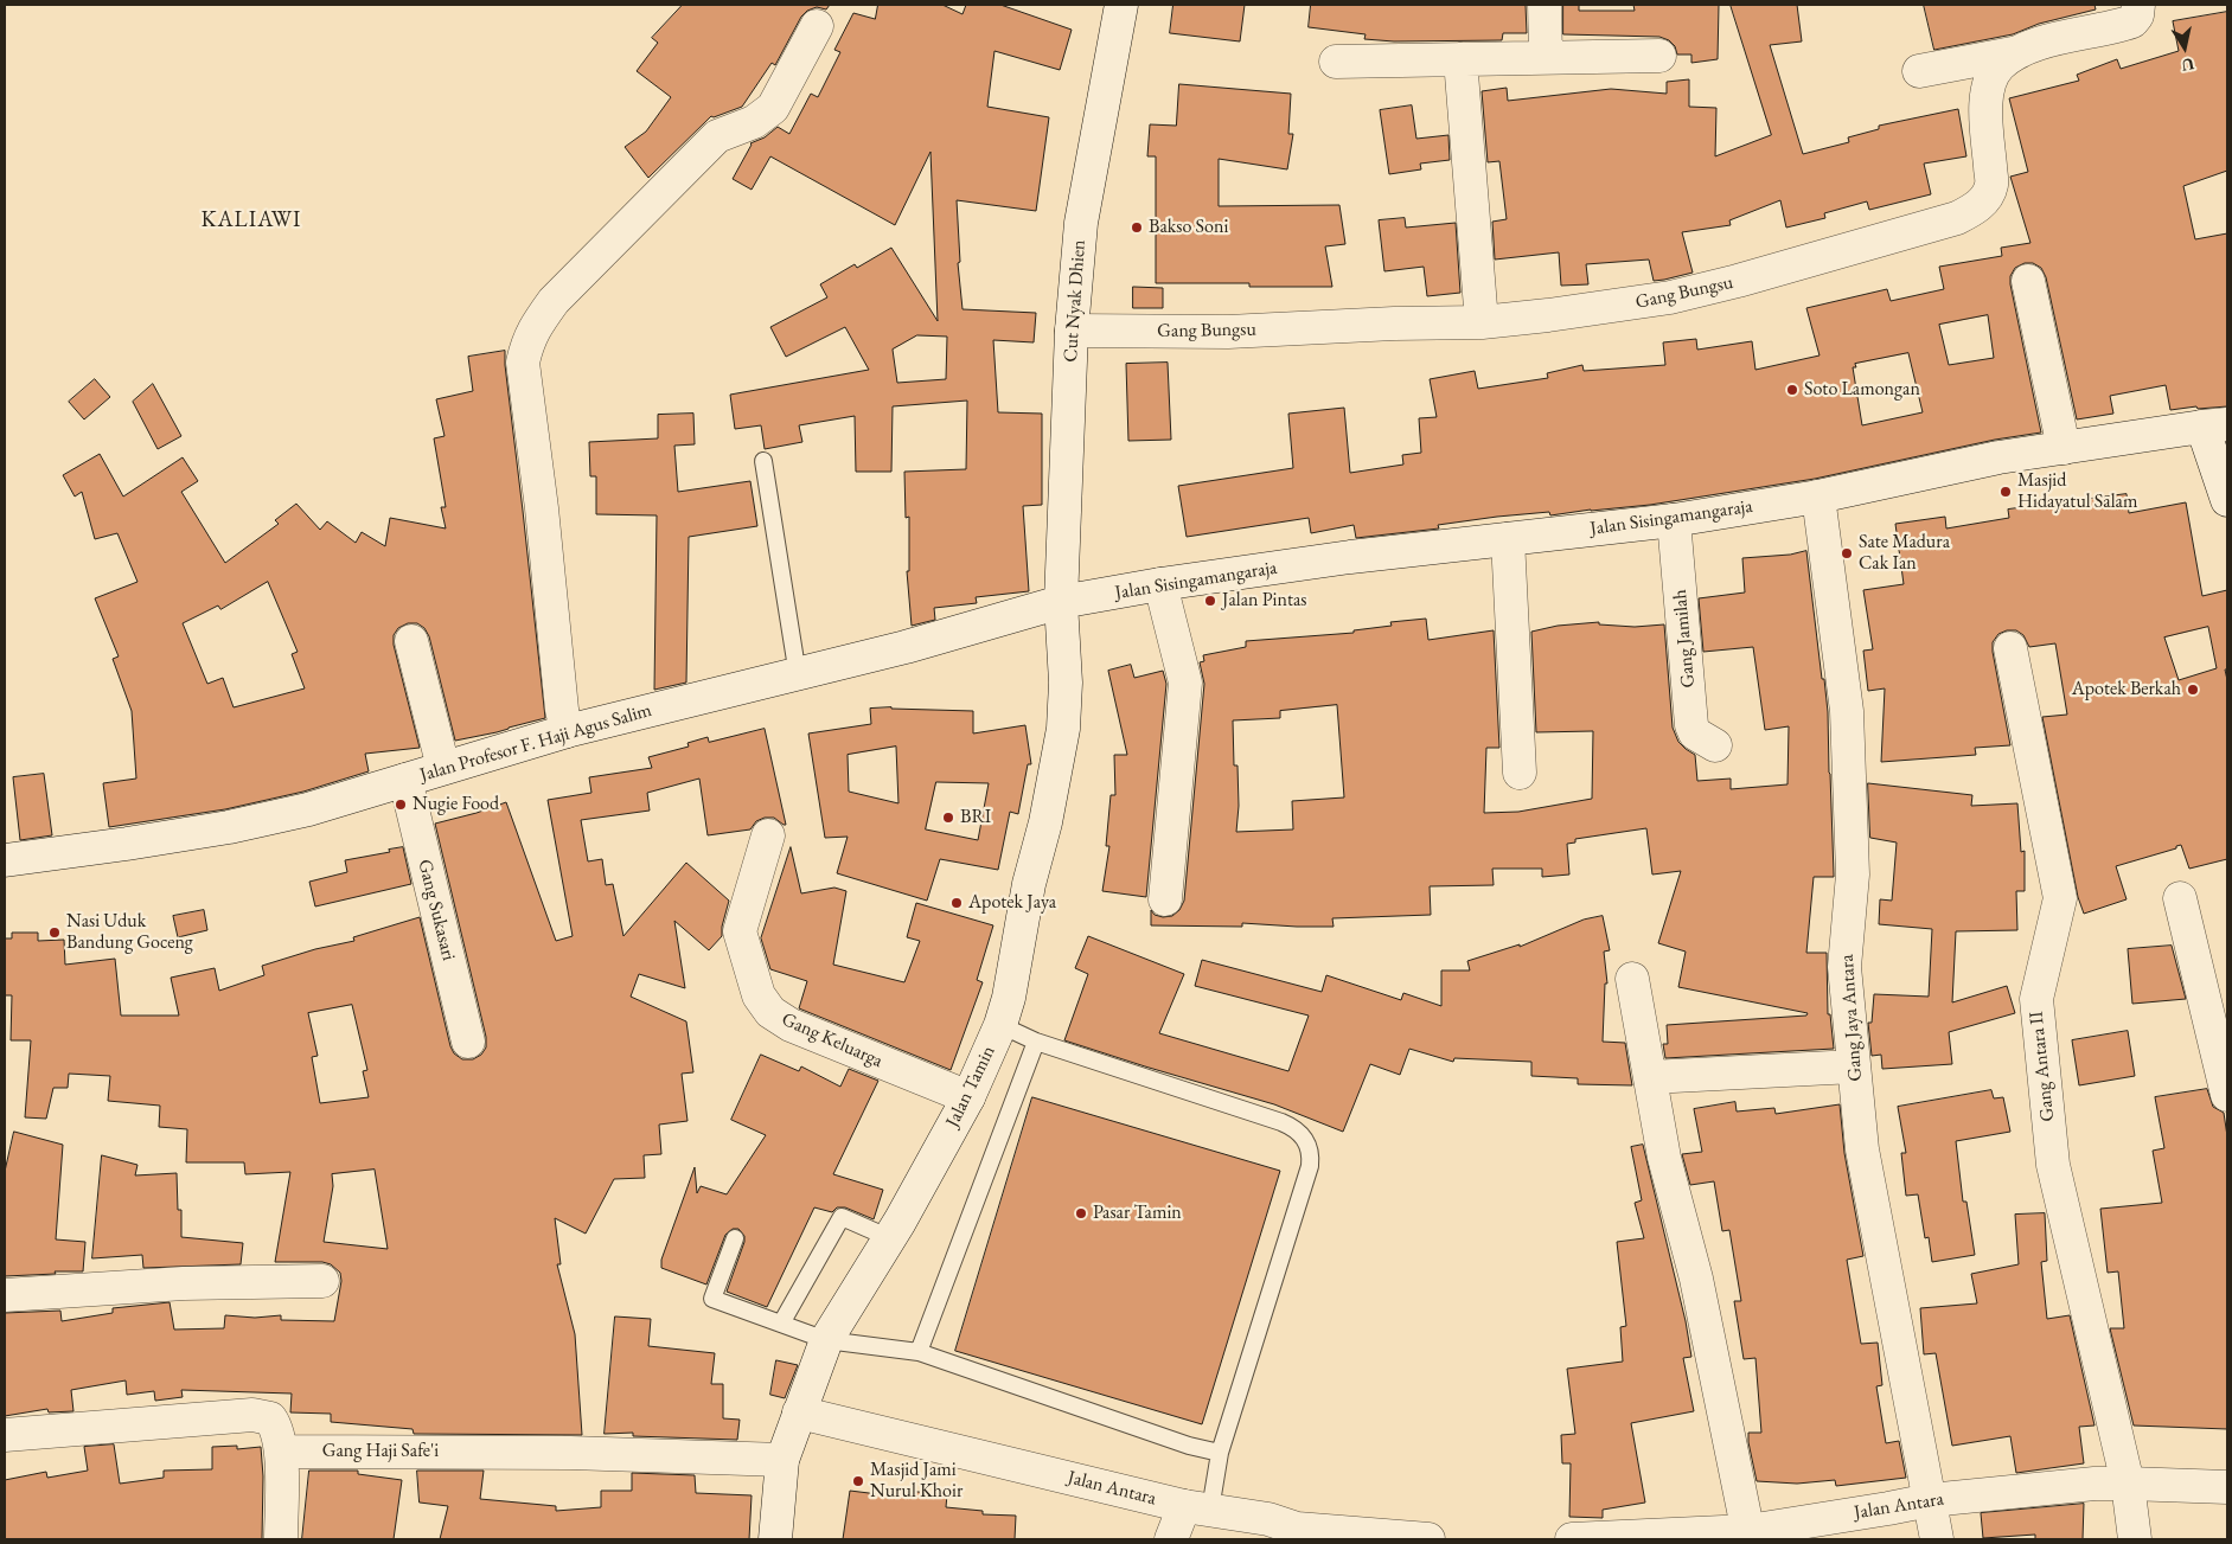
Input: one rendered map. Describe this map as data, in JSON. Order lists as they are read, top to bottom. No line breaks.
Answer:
{"streets":{"street":["Gang Bungsu","Cut Nyak Dhien","Jalan Sisingamangaraja","Gang Jamilah","Jalan Profesor F. Haji Agus Salim","Gang Sukasari","Gang Jaya Antara","Gang Keluarga","Gang Antara II","Jalan Tamin","Gang Haji Safe'i","Jalan Antara"]},"crossings":[["Gang Bungsu","Cut Nyak Dhien"],["Cut Nyak Dhien","Jalan Sisingamangaraja"],["Cut Nyak Dhien","Jalan Profesor F. Haji Agus Salim"],["Cut Nyak Dhien","Jalan Tamin"],["Jalan Sisingamangaraja","Gang Jamilah"],["Jalan Sisingamangaraja","Jalan Profesor F. Haji Agus Salim"],["Jalan Sisingamangaraja","Gang Jaya Antara"],["Jalan Sisingamangaraja","Jalan Tamin"],["Jalan Profesor F. Haji Agus Salim","Gang Sukasari"],["Jalan Profesor F. Haji Agus Salim","Jalan Tamin"],["Gang Jaya Antara","Jalan Antara"],["Gang Keluarga","Jalan Tamin"],["Gang Antara II","Jalan Antara"],["Jalan Tamin","Gang Haji Safe'i"],["Jalan Tamin","Jalan Antara"]],"districts":["KALIAWI"],"places":["Bakso Soni","Soto Lamongan","Masjid Hidayatul Salam","Sate Madura Cak Ian","Jalan Pintas","Apotek Berkah","Nugie Food","BRI","Apotek Jaya","Nasi Uduk Bandung Goceng","Pasar Tamin","Masjid Jami Nurul Khoir"],"north":"bottom"}
